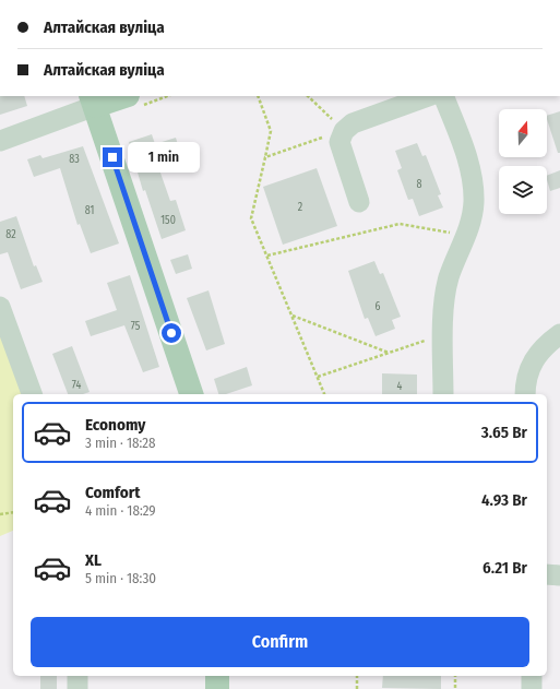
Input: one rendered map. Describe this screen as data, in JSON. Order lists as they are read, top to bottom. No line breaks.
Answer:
{"house_numbers":["83","8","2","81","150","82","6","75","74","4"],"north":"top","page":{"banner":["Алтайская вуліца","Алтайская вуліца"],"bubble":"1 min","list":[{"name":"Economy","note":"3 min · 18:28","value":"3.65 Br"},{"name":"Comfort","note":"4 min · 18:29","value":"4.93 Br"},{"name":"XL","note":"5 min · 18:30","value":"6.21 Br"}],"buttons":"Confirm"}}
